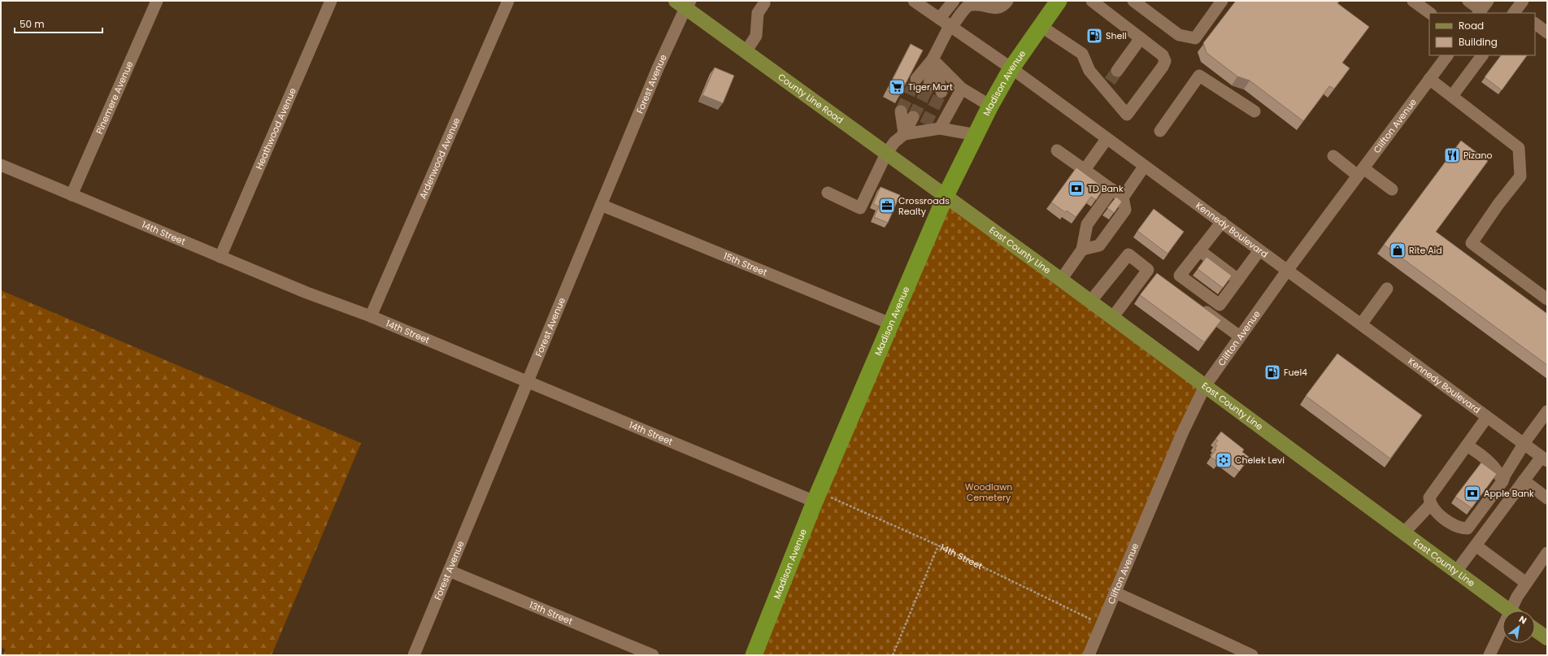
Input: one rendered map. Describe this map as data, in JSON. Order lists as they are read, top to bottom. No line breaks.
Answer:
{"streets":{"highway":["Madison Avenue"],"main road":["County Line Road","East County Line"],"street":["Forest Avenue","Pinemere Avenue","Clifton Avenue","Heathwood Avenue","Ardenwood Avenue","Kennedy Boulevard","14th Street","15th Street","13th Street"]},"crossings":[["Madison Avenue","County Line Road"],["Madison Avenue","Kennedy Boulevard"],["Madison Avenue","14th Street"],["Madison Avenue","East County Line"],["Madison Avenue","15th Street"],["Forest Avenue","County Line Road"],["Forest Avenue","14th Street"],["Forest Avenue","15th Street"],["Forest Avenue","13th Street"],["Pinemere Avenue","14th Street"],["County Line Road","East County Line"],["Clifton Avenue","Kennedy Boulevard"],["Clifton Avenue","14th Street"],["Clifton Avenue","East County Line"],["Heathwood Avenue","14th Street"],["Ardenwood Avenue","14th Street"]],"parks":["Woodlawn Cemetery"],"places":{"fuel station":["Shell","Fuel4"],"supermarket":["Tiger Mart"],"restaurant":["Pizano"],"bank":["TD Bank","Apple Bank"],"office":["Crossroads Realty"],"shop":["Rite Aid"],"synagogue":["Chelek Levi"]},"legend":["Road","Building"],"scale_bar":"50 m","north":"top right"}
